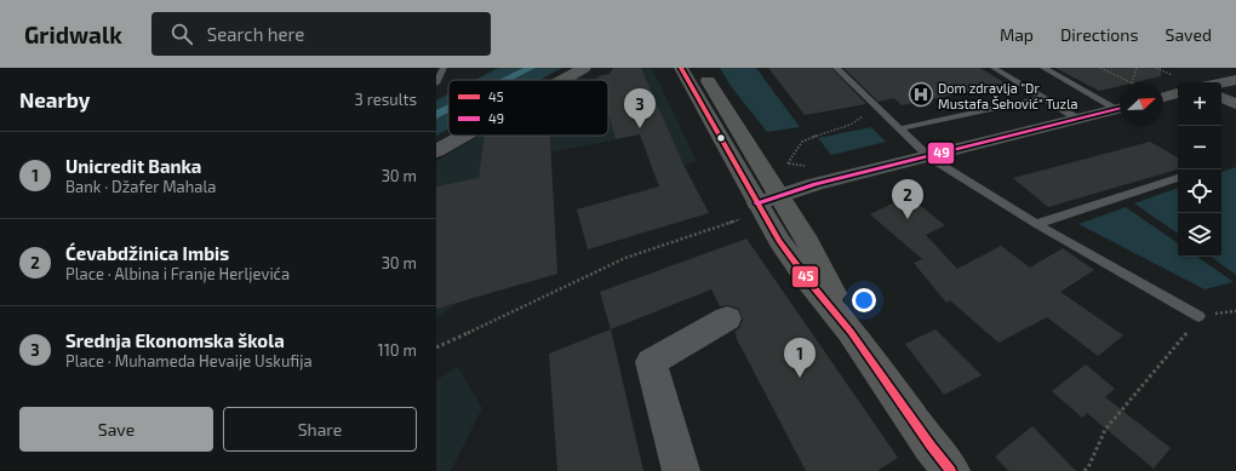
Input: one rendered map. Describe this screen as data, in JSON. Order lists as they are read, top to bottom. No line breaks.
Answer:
{"places":{"hospital":["Dom zdravlja \"Dr Mustafa Šehović\" Tuzla"]},"lines":["transit line 45","transit line 49"],"legend":["45","49"],"north":"top right","page":{"header":"Gridwalk","search":"Search here","nav":["Map","Directions","Saved"],"heading":["Nearby","3 results"],"map_buttons":["+","−"],"pins":["3","2","1"],"list":[{"mark":"1","name":"Unicredit Banka","note":"Bank · Džafer Mahala","value":"30 m"},{"mark":"2","name":"Ćevabdžinica Imbis","note":"Place · Albina i Franje Herljevića","value":"30 m"},{"mark":"3","name":"Srednja Ekonomska škola","note":"Place · Muhameda Hevaije Uskufija","value":"110 m"}],"buttons":["Save","Share"]}}
